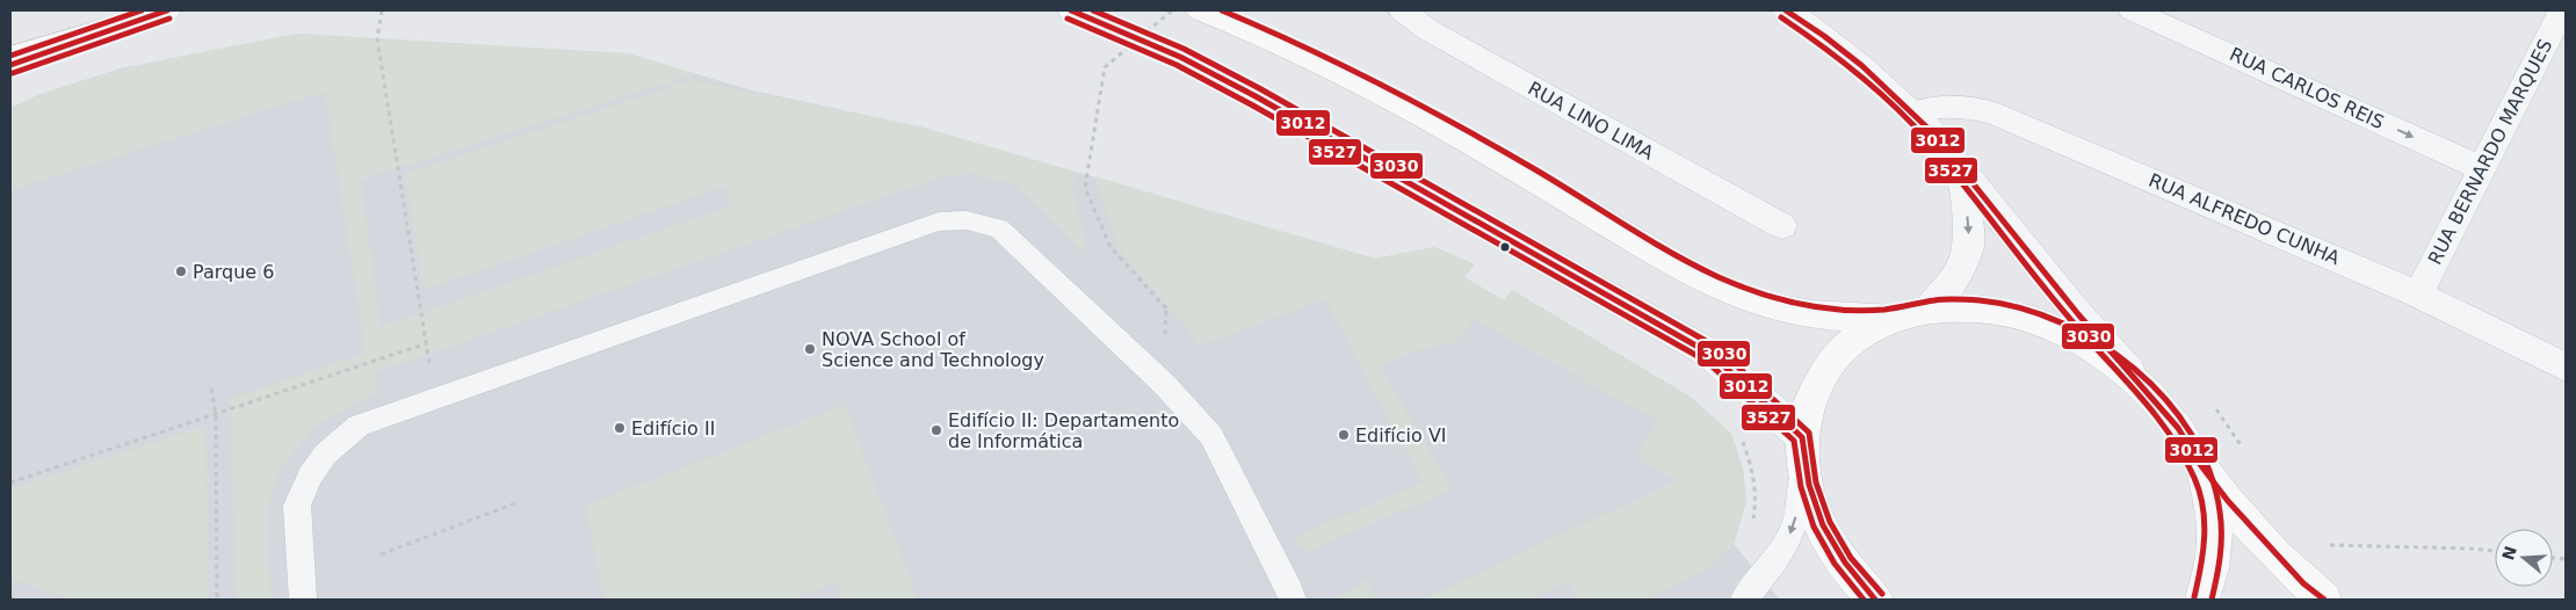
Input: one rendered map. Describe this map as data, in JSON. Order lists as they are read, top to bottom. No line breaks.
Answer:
{"streets":{"street":["RUA CARLOS REIS","RUA LINO LIMA","RUA BERNARDO MARQUES","RUA ALFREDO CUNHA"]},"crossings":[["RUA CARLOS REIS","RUA BERNARDO MARQUES"],["RUA BERNARDO MARQUES","RUA ALFREDO CUNHA"]],"one_way":["RUA CARLOS REIS"],"places":["Parque 6","NOVA School of Science and Technology","Edifício II","Edifício II: Departamento de Informática","Edifício VI"],"lines":["transit line 3012","transit line 3030","transit line 3527"],"north":"left"}
